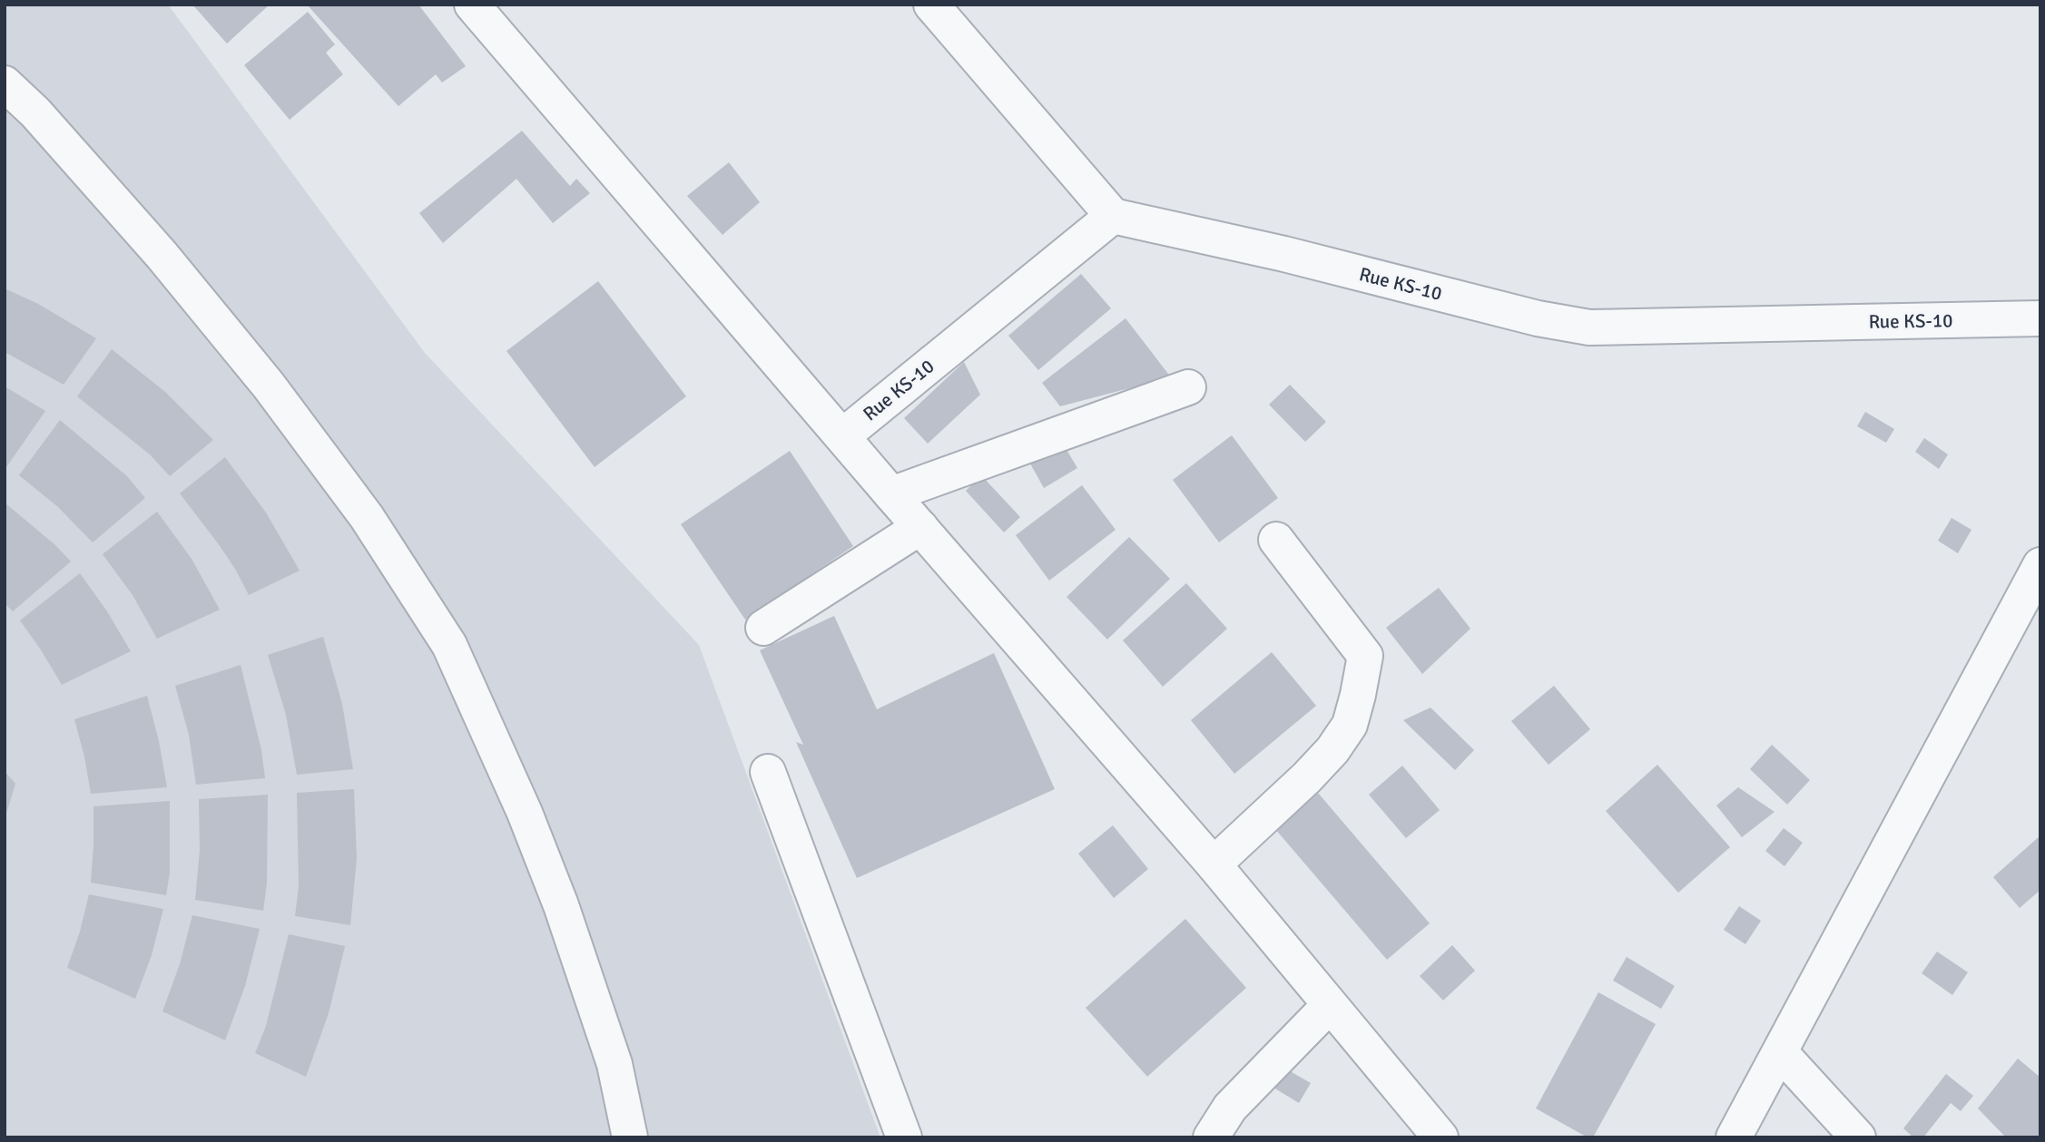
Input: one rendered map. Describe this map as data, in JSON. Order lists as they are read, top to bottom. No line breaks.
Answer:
{"streets":{"street":["Rue KS-10"]}}
